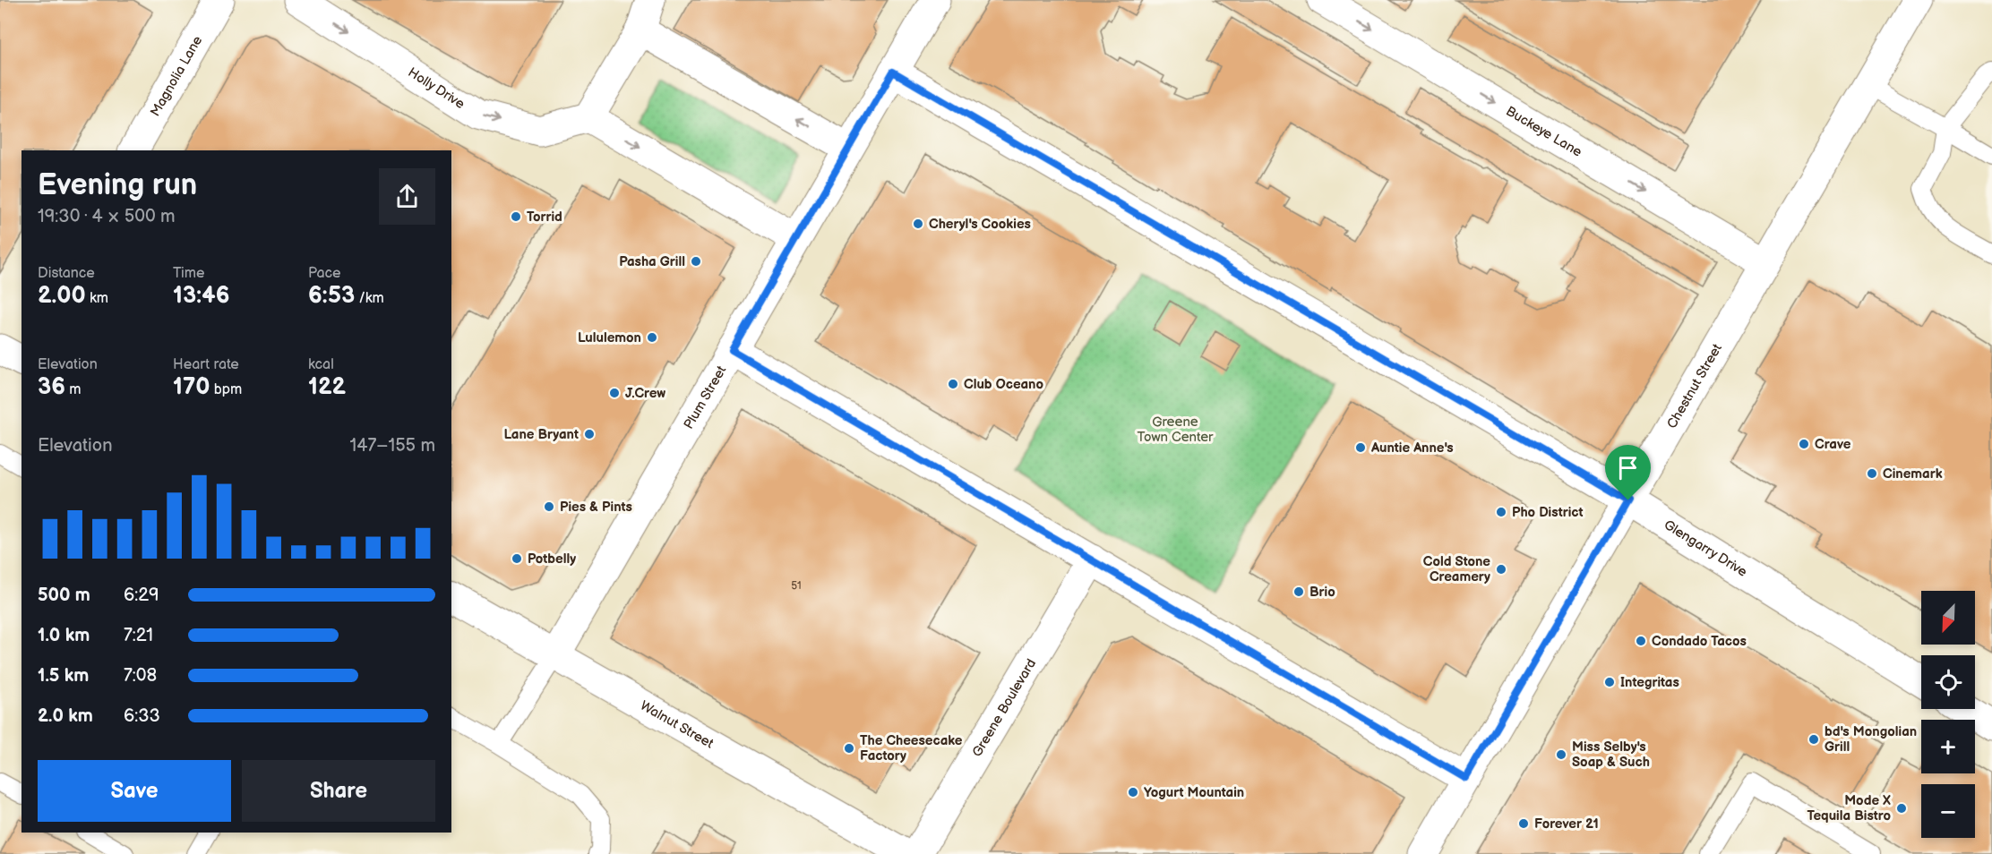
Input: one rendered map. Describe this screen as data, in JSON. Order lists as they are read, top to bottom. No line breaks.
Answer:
{"streets":{"street":["Magnolia Lane","Holly Drive","Buckeye Lane","Chestnut Street","Plum Street","Glengarry Drive","Greene Boulevard","Walnut Street"]},"crossings":[["Buckeye Lane","Chestnut Street"],["Chestnut Street","Glengarry Drive"],["Plum Street","Glengarry Drive"],["Plum Street","Walnut Street"]],"one_way":["Holly Drive","Buckeye Lane"],"parks":["Greene Town Center"],"places":["Torrid","Cheryl's Cookies","Pasha Grill","Lululemon","Club Oceano","J.Crew","Lane Bryant","Crave","Auntie Anne's","Cinemark","Pies & Pints","Pho District","Potbelly","Cold Stone Creamery","Brio","Condado Tacos","Integritas","bd's Mongolian Grill","The Cheesecake Factory","Miss Selby's Soap & Such","Yogurt Mountain","Mode X Tequila Bistro","Forever 21"],"house_numbers":["51"],"north":"bottom left","page":{"heading":["Evening run","19:30 · 4 × 500 m"],"stats":[["Distance","2.00 km"],["Time","13:46"],["Pace","6:53 /km"],["Elevation","36 m"],["Heart rate","170 bpm"],["kcal","122"]],"chart":["Elevation","147–155 m"],"list":[{"name":"500 m","note":"6:29"},{"name":"1.0 km","note":"7:21"},{"name":"1.5 km","note":"7:08"},{"name":"2.0 km","note":"6:33"}],"map_buttons":["+","−"],"buttons":["Save","Share"]}}
